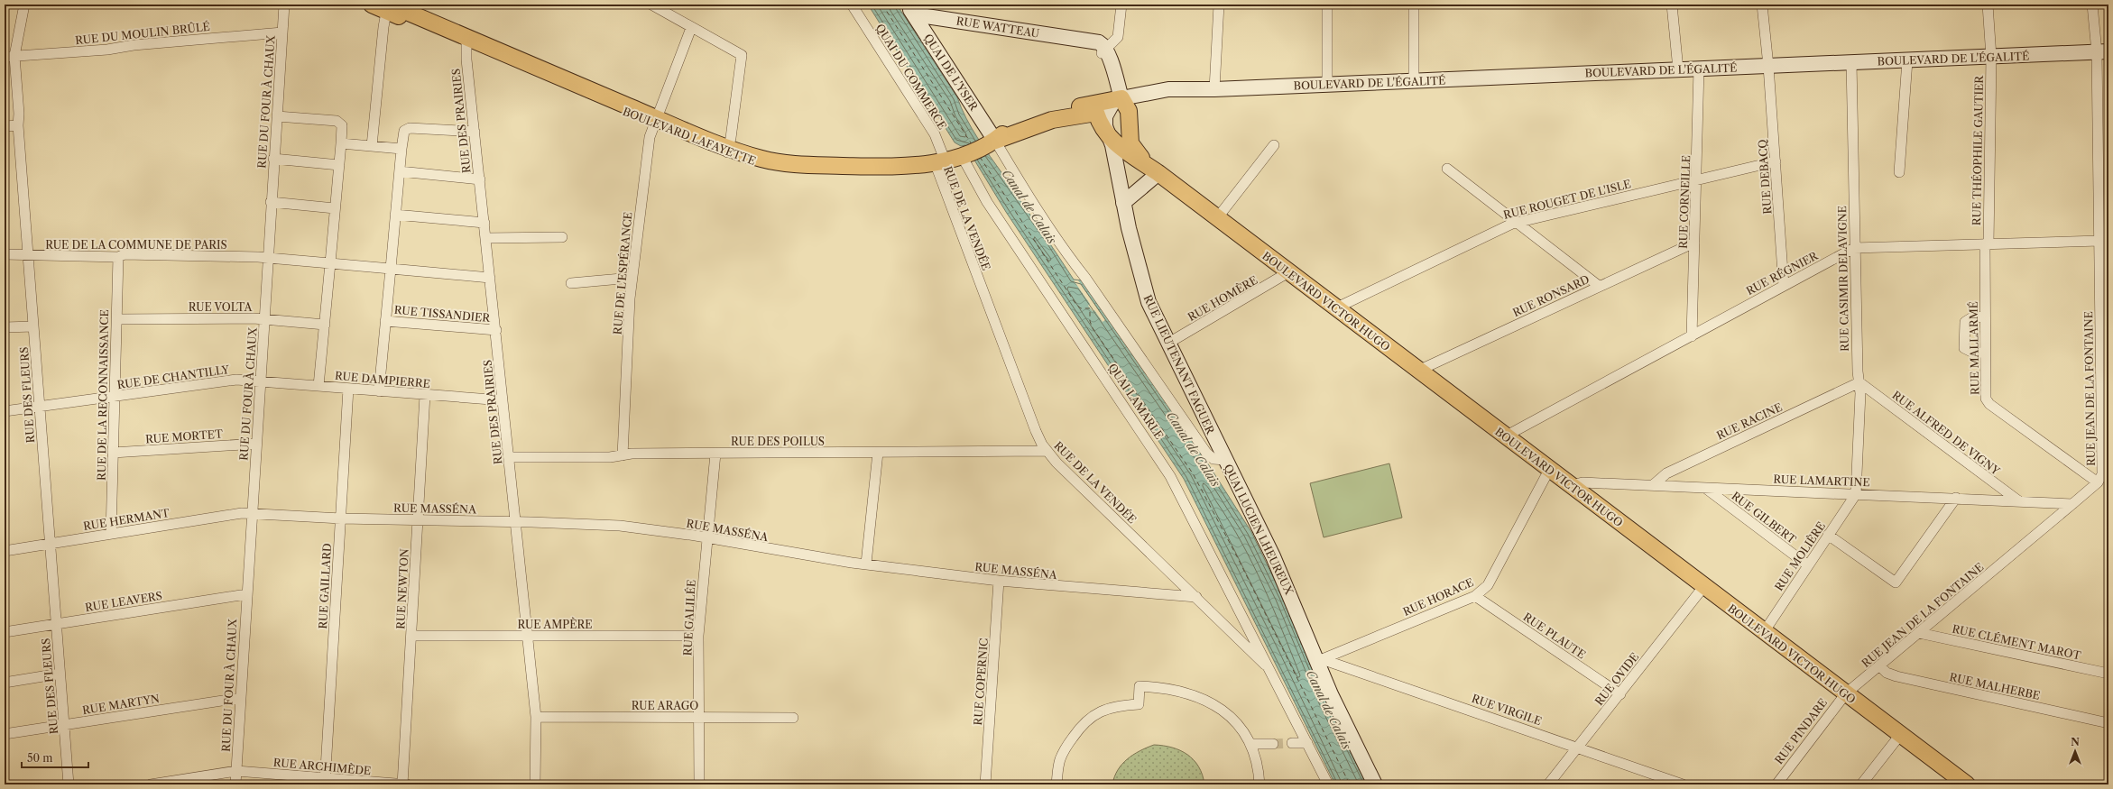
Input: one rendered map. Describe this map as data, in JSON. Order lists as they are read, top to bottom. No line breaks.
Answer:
{"streets":{"main road":["BOULEVARD DE L'ÉGALITÉ","BOULEVARD LAFAYETTE","BOULEVARD VICTOR HUGO"],"street":["RUE WATTEAU","RUE DU MOULIN BRÛLÉ","QUAI DE L'YSER","QUAI DU COMMERCE","RUE DU FOUR À CHAUX","RUE DES PRAIRIES","RUE THÉOPHILE GAUTIER","RUE DEBACQ","RUE ROUGET DE L'ISLE","RUE CORNEILLE","RUE DE LA VENDÉE","RUE DE LA COMMUNE DE PARIS","RUE DE L'ESPÉRANCE","RUE RÉGNIER","RUE CASIMIR DELAVIGNE","RUE RONSARD","RUE HOMÈRE","RUE VOLTA","RUE TISSANDIER","RUE MALLARMÉ","RUE LIEUTENANT FAGUER","RUE DE CHANTILLY","RUE DAMPIERRE","RUE JEAN DE LA FONTAINE","RUE DES FLEURS","RUE DE LA RECONNAISSANCE","QUAI LAMARLE","RUE RACINE","RUE ALFRED DE VIGNY","RUE MORTET","RUE DES POILUS","RUE LAMARTINE","RUE MASSÉNA","RUE GILBERT","RUE HERMANT","QUAI LUCIEN LHEUREUX","RUE MOLIÈRE","RUE GAILLARD","RUE NEWTON","RUE HORACE","RUE LEAVERS","RUE GALILÉE","RUE AMPÈRE","RUE PLAUTE","RUE CLÉMENT MAROT","RUE OVIDE","RUE COPERNIC","RUE MALHERBE","RUE MARTYN","RUE ARAGO","RUE VIRGILE","RUE PINDARE","RUE ARCHIMÈDE"]},"crossings":[["RUE WATTEAU","QUAI DE L'YSER"],["RUE DU MOULIN BRÛLÉ","RUE DU FOUR À CHAUX"],["RUE DU MOULIN BRÛLÉ","RUE DES FLEURS"],["BOULEVARD DE L'ÉGALITÉ","QUAI DE L'YSER"],["BOULEVARD DE L'ÉGALITÉ","BOULEVARD LAFAYETTE"],["BOULEVARD DE L'ÉGALITÉ","RUE THÉOPHILE GAUTIER"],["BOULEVARD DE L'ÉGALITÉ","RUE DEBACQ"],["BOULEVARD DE L'ÉGALITÉ","RUE CORNEILLE"],["BOULEVARD DE L'ÉGALITÉ","RUE CASIMIR DELAVIGNE"],["BOULEVARD DE L'ÉGALITÉ","BOULEVARD VICTOR HUGO"],["BOULEVARD DE L'ÉGALITÉ","RUE JEAN DE LA FONTAINE"],["BOULEVARD DE L'ÉGALITÉ","QUAI LUCIEN LHEUREUX"],["QUAI DE L'YSER","BOULEVARD LAFAYETTE"],["QUAI DE L'YSER","QUAI LUCIEN LHEUREUX"],["QUAI DU COMMERCE","BOULEVARD LAFAYETTE"],["QUAI DU COMMERCE","RUE DE LA VENDÉE"],["RUE DU FOUR À CHAUX","RUE DE LA COMMUNE DE PARIS"],["RUE DU FOUR À CHAUX","RUE VOLTA"],["RUE DU FOUR À CHAUX","RUE DE CHANTILLY"],["RUE DU FOUR À CHAUX","RUE DAMPIERRE"],["RUE DU FOUR À CHAUX","RUE MORTET"],["RUE DU FOUR À CHAUX","RUE MASSÉNA"],["RUE DU FOUR À CHAUX","RUE HERMANT"],["RUE DU FOUR À CHAUX","RUE LEAVERS"],["RUE DU FOUR À CHAUX","RUE MARTYN"],["RUE DU FOUR À CHAUX","RUE ARCHIMÈDE"],["RUE DES PRAIRIES","BOULEVARD LAFAYETTE"],["RUE DES PRAIRIES","RUE DE LA COMMUNE DE PARIS"],["RUE DES PRAIRIES","RUE TISSANDIER"],["RUE DES PRAIRIES","RUE DAMPIERRE"],["RUE DES PRAIRIES","RUE DES POILUS"],["RUE DES PRAIRIES","RUE MASSÉNA"],["RUE DES PRAIRIES","RUE AMPÈRE"],["RUE DES PRAIRIES","RUE ARAGO"],["BOULEVARD LAFAYETTE","RUE DE LA VENDÉE"],["BOULEVARD LAFAYETTE","RUE DE L'ESPÉRANCE"],["BOULEVARD LAFAYETTE","QUAI LAMARLE"],["BOULEVARD LAFAYETTE","QUAI LUCIEN LHEUREUX"],["RUE THÉOPHILE GAUTIER","RUE RÉGNIER"],["RUE THÉOPHILE GAUTIER","RUE MALLARMÉ"],["RUE DEBACQ","RUE ROUGET DE L'ISLE"],["RUE DEBACQ","RUE RÉGNIER"],["RUE ROUGET DE L'ISLE","RUE CORNEILLE"],["RUE ROUGET DE L'ISLE","BOULEVARD VICTOR HUGO"],["RUE CORNEILLE","RUE RÉGNIER"],["RUE CORNEILLE","RUE RONSARD"],["RUE DE LA VENDÉE","QUAI LAMARLE"],["RUE DE LA VENDÉE","RUE DES POILUS"],["RUE DE LA VENDÉE","RUE MASSÉNA"],["RUE DE LA COMMUNE DE PARIS","RUE DES FLEURS"],["RUE DE LA COMMUNE DE PARIS","RUE DE LA RECONNAISSANCE"],["RUE DE L'ESPÉRANCE","RUE DES POILUS"],["RUE RÉGNIER","RUE CASIMIR DELAVIGNE"],["RUE RÉGNIER","BOULEVARD VICTOR HUGO"],["RUE RÉGNIER","RUE MALLARMÉ"],["RUE RÉGNIER","RUE JEAN DE LA FONTAINE"],["RUE CASIMIR DELAVIGNE","RUE RACINE"],["RUE CASIMIR DELAVIGNE","RUE ALFRED DE VIGNY"],["RUE CASIMIR DELAVIGNE","RUE LAMARTINE"],["RUE CASIMIR DELAVIGNE","RUE MOLIÈRE"],["RUE RONSARD","BOULEVARD VICTOR HUGO"],["RUE HOMÈRE","BOULEVARD VICTOR HUGO"],["RUE HOMÈRE","RUE LIEUTENANT FAGUER"],["BOULEVARD VICTOR HUGO","RUE LIEUTENANT FAGUER"],["BOULEVARD VICTOR HUGO","RUE JEAN DE LA FONTAINE"],["BOULEVARD VICTOR HUGO","RUE LAMARTINE"],["BOULEVARD VICTOR HUGO","RUE MOLIÈRE"],["BOULEVARD VICTOR HUGO","RUE HORACE"],["BOULEVARD VICTOR HUGO","RUE OVIDE"],["BOULEVARD VICTOR HUGO","RUE PINDARE"],["RUE VOLTA","RUE DE LA RECONNAISSANCE"],["RUE MALLARMÉ","RUE JEAN DE LA FONTAINE"],["RUE LIEUTENANT FAGUER","QUAI LUCIEN LHEUREUX"],["RUE DE CHANTILLY","RUE DAMPIERRE"],["RUE DE CHANTILLY","RUE DES FLEURS"],["RUE DE CHANTILLY","RUE DE LA RECONNAISSANCE"],["RUE DAMPIERRE","RUE GAILLARD"],["RUE DAMPIERRE","RUE NEWTON"],["RUE JEAN DE LA FONTAINE","RUE LAMARTINE"],["RUE JEAN DE LA FONTAINE","RUE CLÉMENT MAROT"],["RUE JEAN DE LA FONTAINE","RUE MALHERBE"],["RUE JEAN DE LA FONTAINE","RUE PINDARE"],["RUE DES FLEURS","RUE HERMANT"],["RUE DES FLEURS","RUE LEAVERS"],["RUE DES FLEURS","RUE MARTYN"],["RUE DE LA RECONNAISSANCE","RUE MORTET"],["RUE DE LA RECONNAISSANCE","RUE HERMANT"],["RUE RACINE","RUE ALFRED DE VIGNY"],["RUE RACINE","RUE LAMARTINE"],["RUE ALFRED DE VIGNY","RUE LAMARTINE"],["RUE DES POILUS","RUE GALILÉE"],["RUE LAMARTINE","RUE GILBERT"],["RUE LAMARTINE","RUE MOLIÈRE"],["RUE MASSÉNA","RUE HERMANT"],["RUE MASSÉNA","RUE GAILLARD"],["RUE MASSÉNA","RUE NEWTON"],["RUE MASSÉNA","RUE GALILÉE"],["RUE MASSÉNA","RUE COPERNIC"],["RUE GILBERT","RUE MOLIÈRE"],["QUAI LUCIEN LHEUREUX","RUE HORACE"],["QUAI LUCIEN LHEUREUX","RUE VIRGILE"],["RUE GAILLARD","RUE ARCHIMÈDE"],["RUE NEWTON","RUE AMPÈRE"],["RUE NEWTON","RUE ARCHIMÈDE"],["RUE HORACE","RUE PLAUTE"],["RUE HORACE","RUE VIRGILE"],["RUE GALILÉE","RUE AMPÈRE"],["RUE GALILÉE","RUE ARAGO"],["RUE PLAUTE","RUE OVIDE"],["RUE OVIDE","RUE VIRGILE"]],"water":["Canal de Calais"],"scale_bar":"50 m","north":"top"}
